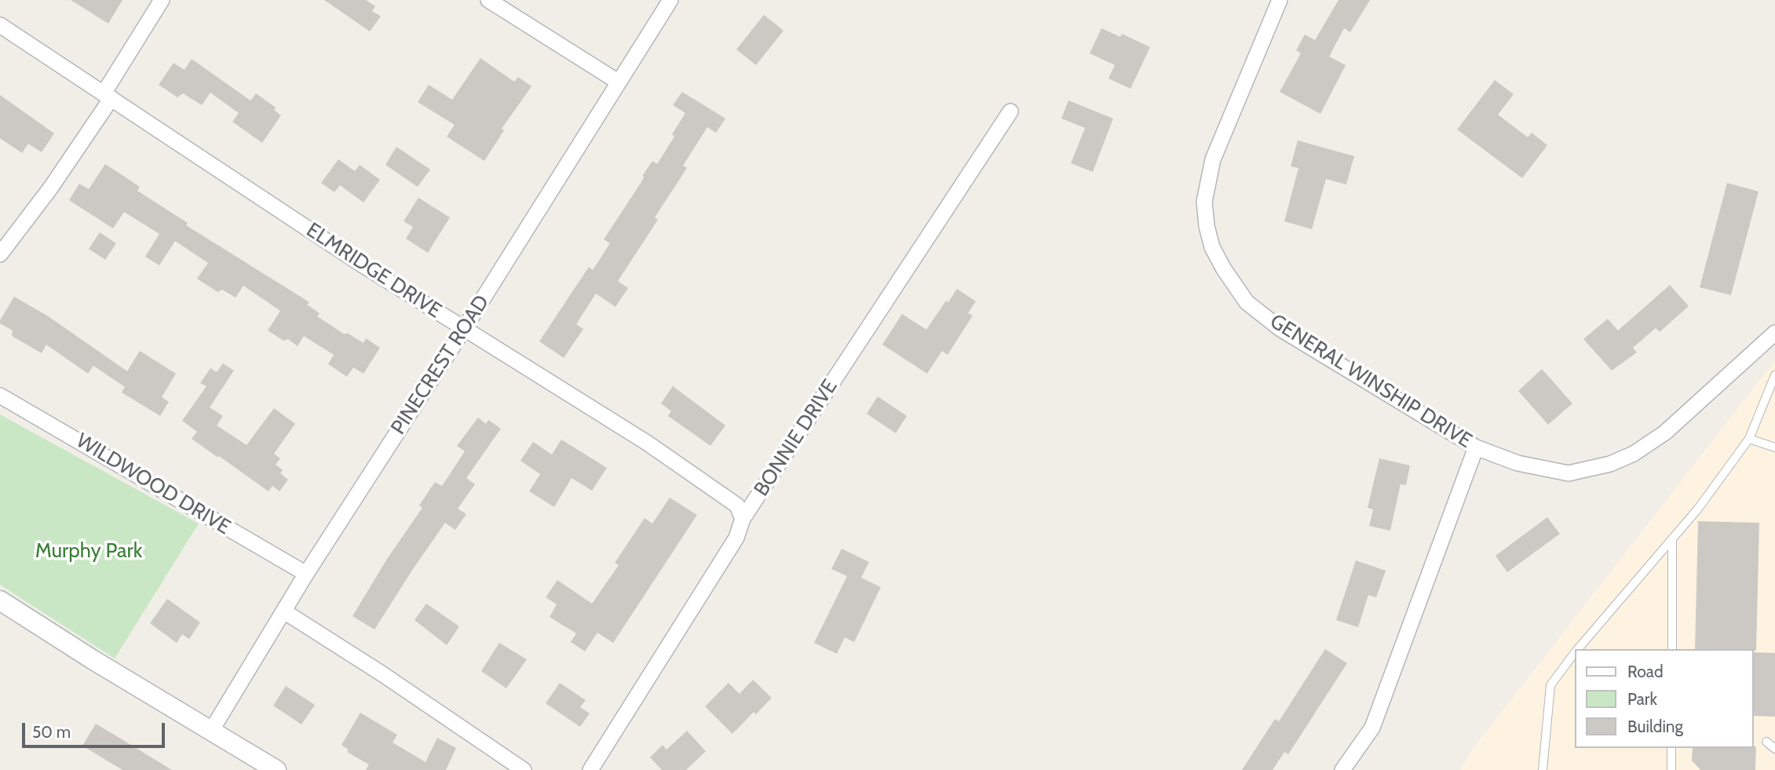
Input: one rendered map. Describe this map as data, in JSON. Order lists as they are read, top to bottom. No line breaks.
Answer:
{"streets":{"street":["ELMRIDGE DRIVE","PINECREST ROAD","GENERAL WINSHIP DRIVE","BONNIE DRIVE","WILDWOOD DRIVE"]},"crossings":[["ELMRIDGE DRIVE","PINECREST ROAD"],["ELMRIDGE DRIVE","BONNIE DRIVE"],["PINECREST ROAD","WILDWOOD DRIVE"]],"parks":["Murphy Park"],"legend":["Road","Park","Building"],"scale_bar":"50 m"}
